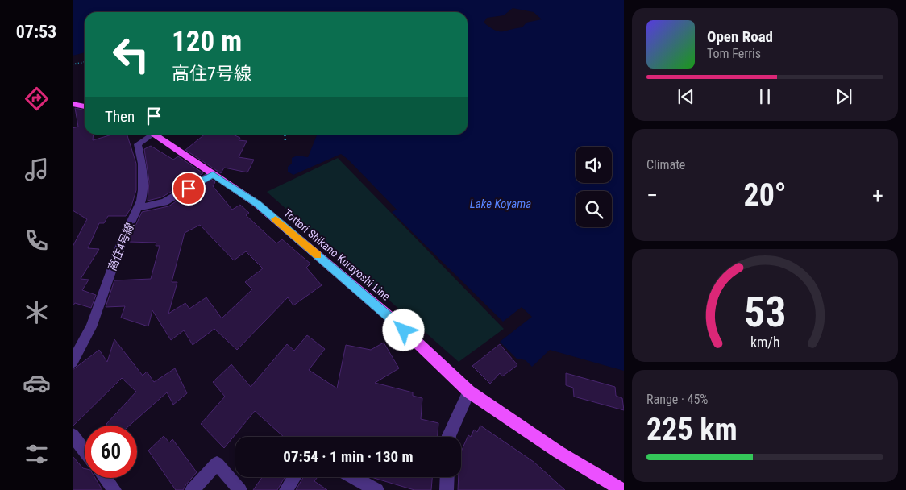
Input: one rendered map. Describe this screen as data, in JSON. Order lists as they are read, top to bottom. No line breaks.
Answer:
{"streets":{"main road":["Tottori Shikano Kurayoshi Line"],"street":["高住4号線"]},"water":["Lake Koyama"],"page":{"tabs":"07:53","turn":["120 m","高住7号線"],"song":["Open Road","Tom Ferris"],"then":"Then","tile":["Climate",["Range · 45%","225 km"]],"heat":["−","20°","+"],"limit":"60","trip":"07:54 · 1 min · 130 m","gauge":["53","km/h"]}}
